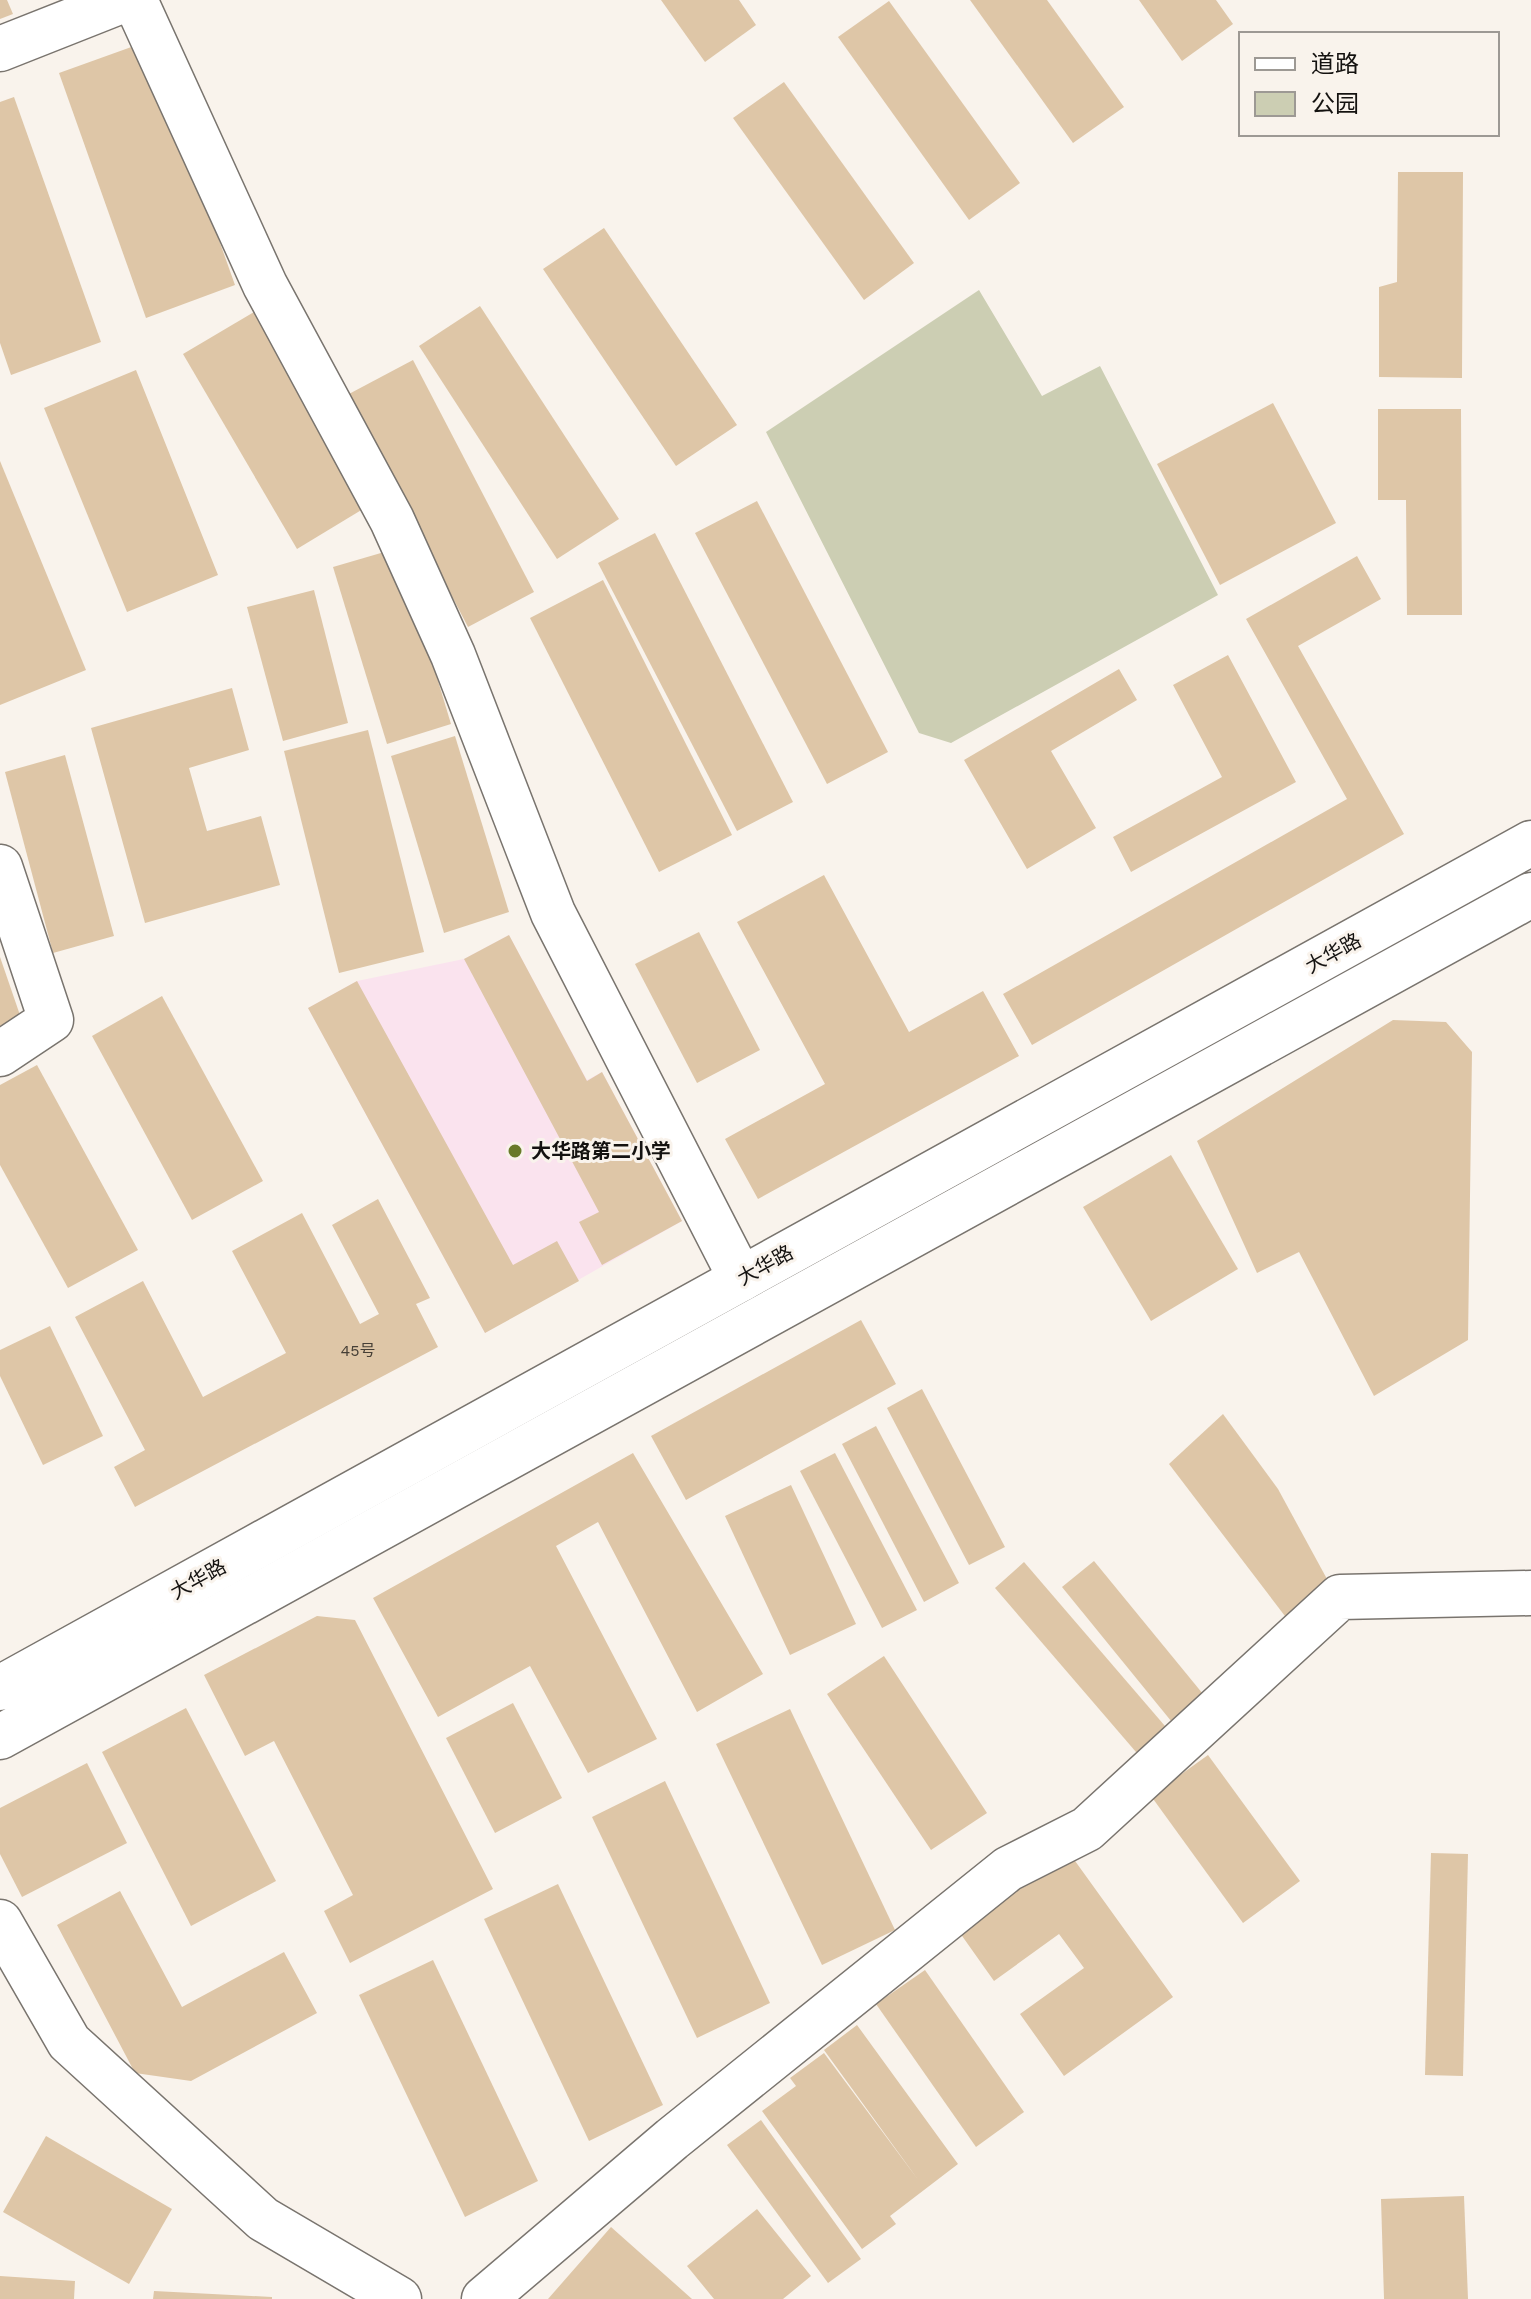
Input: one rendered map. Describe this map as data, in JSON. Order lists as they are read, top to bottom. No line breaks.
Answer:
{"streets":{"street":["大华路"]},"places":["大华路第二小学"],"house_numbers":["45号"],"legend":["道路","公园"]}
